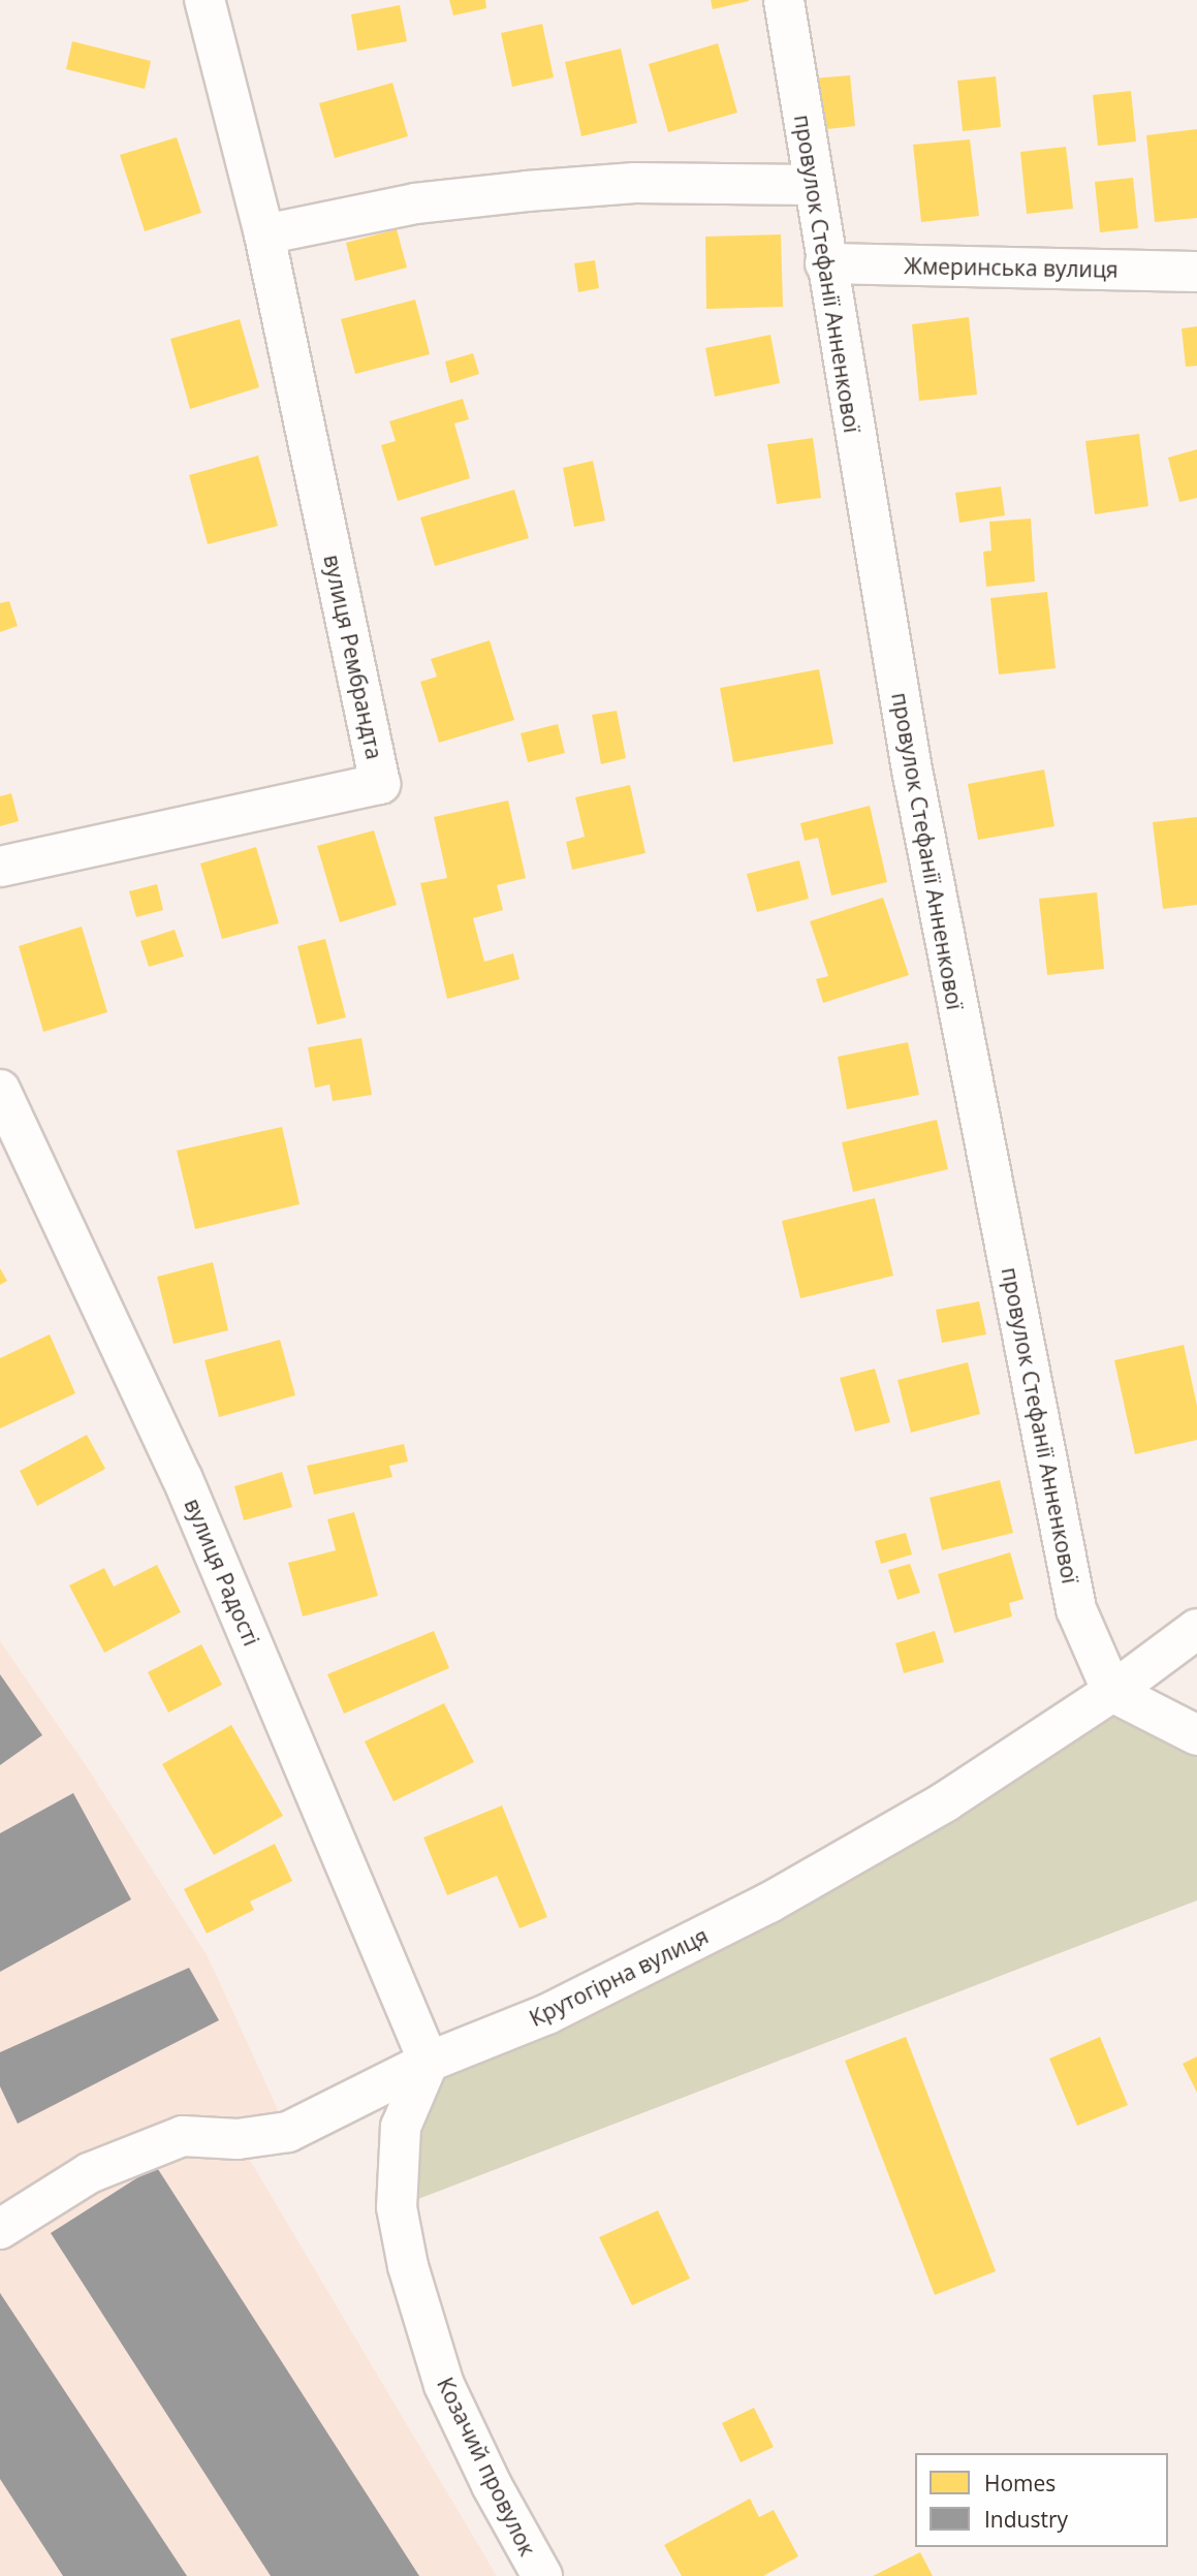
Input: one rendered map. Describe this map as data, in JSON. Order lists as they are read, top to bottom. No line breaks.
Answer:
{"streets":{"street":["Жмеринська вулиця","провулок Стефанії Анненкової","вулиця Рембрандта","вулиця Радості","Крутогірна вулиця","Козачий провулок"]},"crossings":[["Жмеринська вулиця","провулок Стефанії Анненкової"],["провулок Стефанії Анненкової","Крутогірна вулиця"],["вулиця Радості","Крутогірна вулиця"],["вулиця Радості","Козачий провулок"],["Крутогірна вулиця","Козачий провулок"]],"legend":["Homes","Industry"]}
